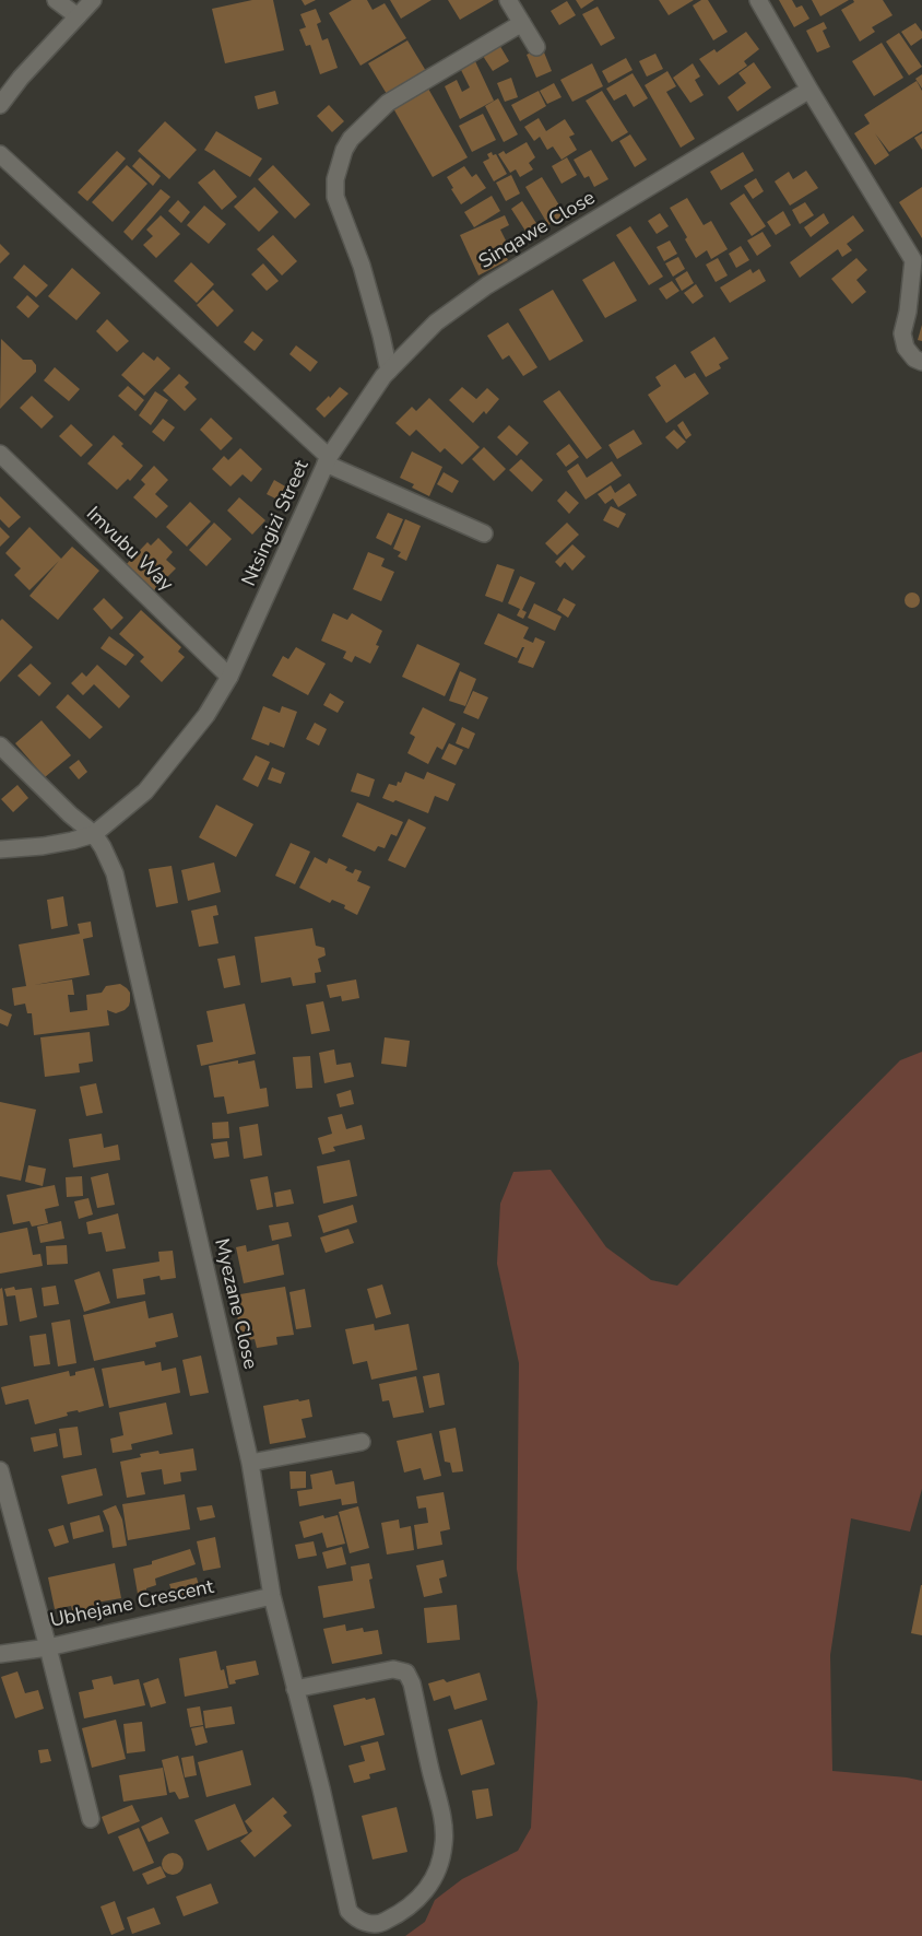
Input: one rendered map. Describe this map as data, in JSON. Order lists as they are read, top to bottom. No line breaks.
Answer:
{"streets":{"street":["Sinqawe Close","Ntsingizi Street","Imvubu Way","Myezane Close","Ubhejane Crescent"]},"crossings":[["Sinqawe Close","Ntsingizi Street"],["Ntsingizi Street","Imvubu Way"],["Ntsingizi Street","Myezane Close"],["Myezane Close","Ubhejane Crescent"]]}
